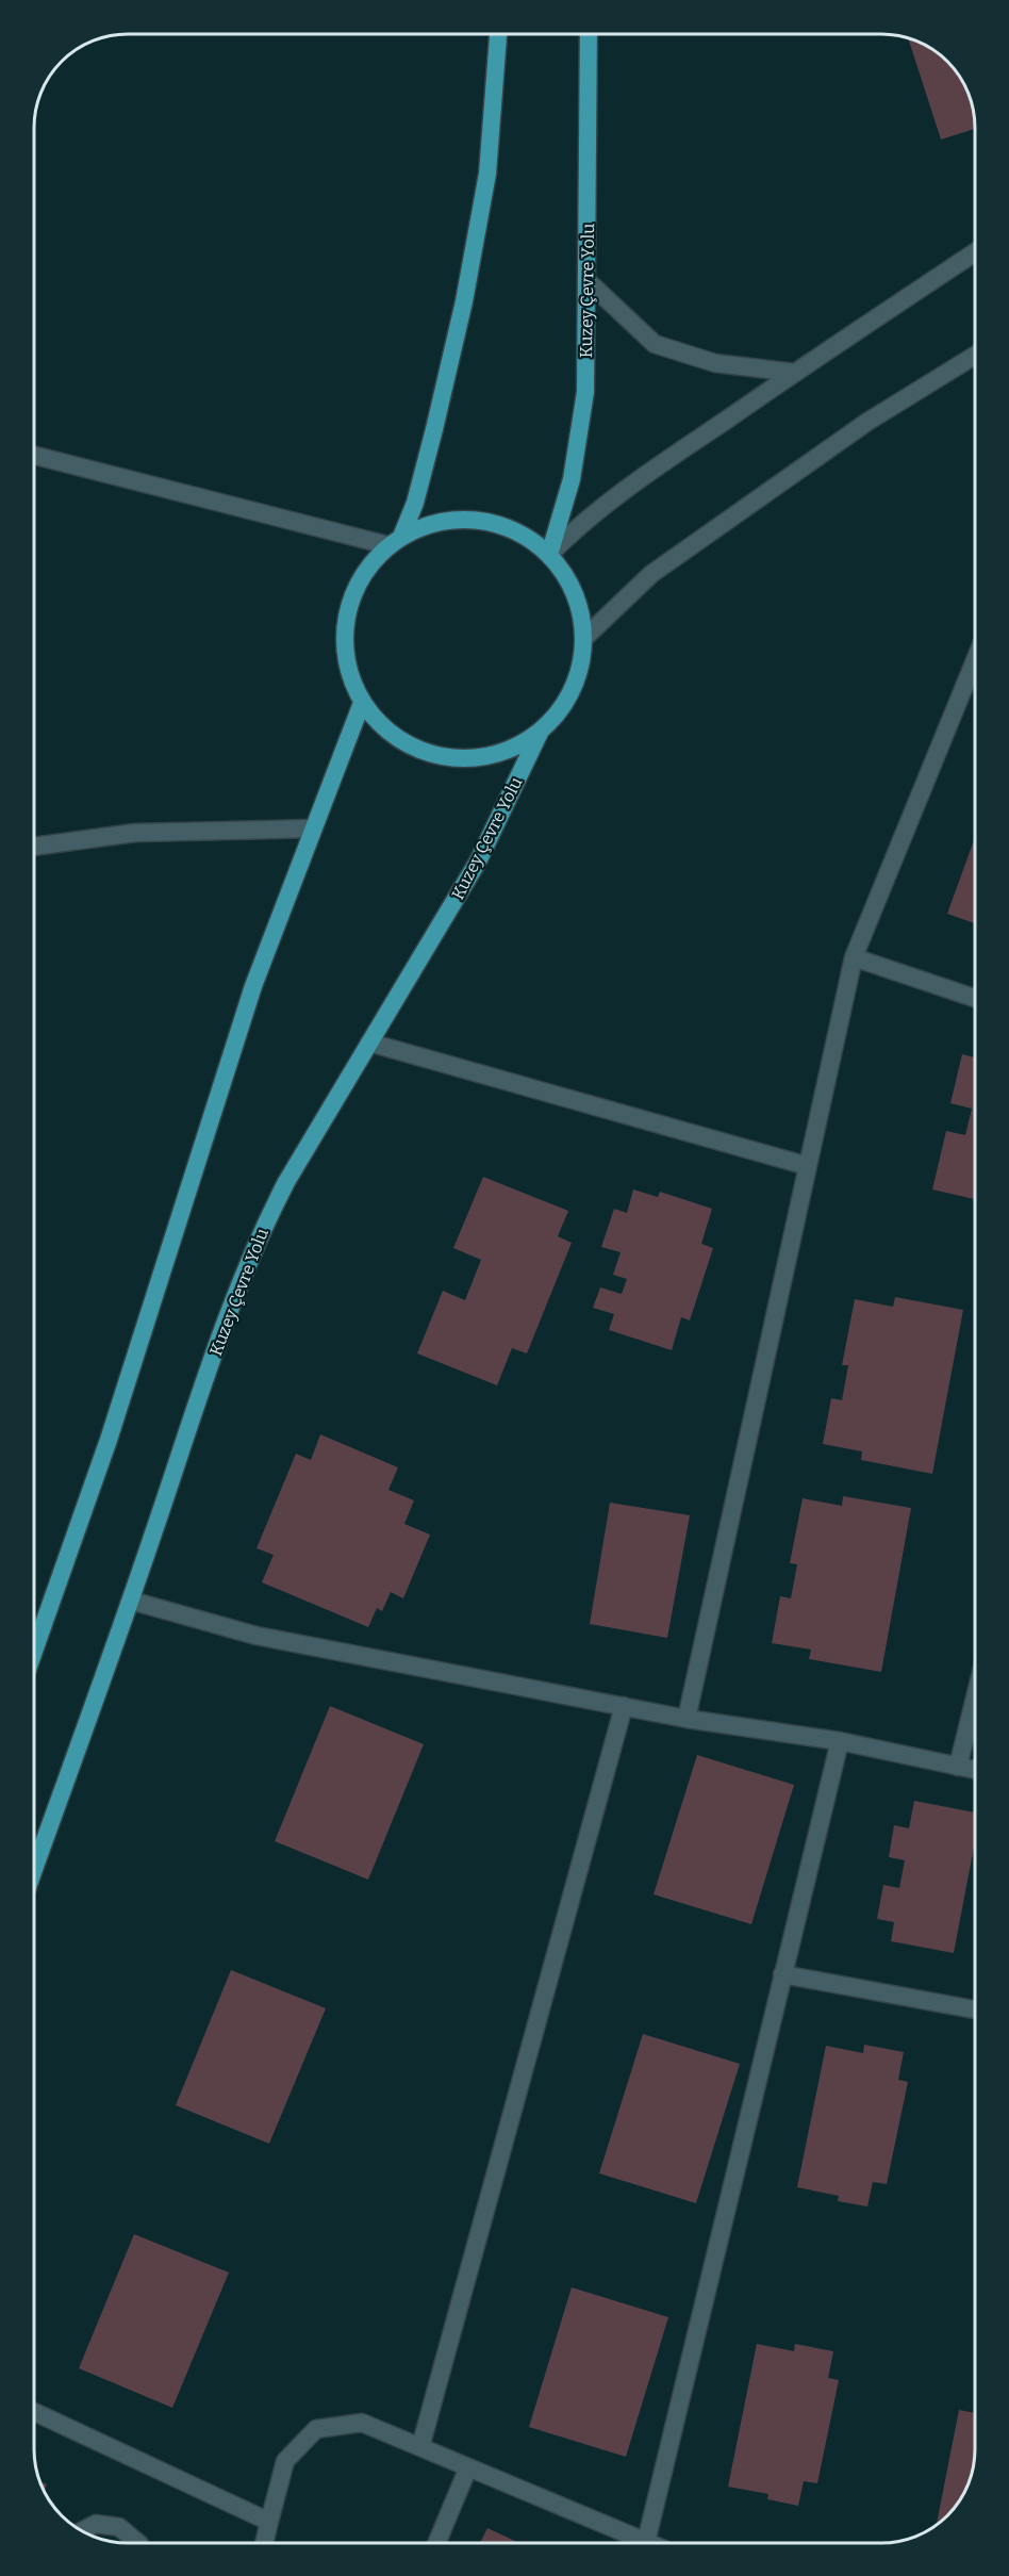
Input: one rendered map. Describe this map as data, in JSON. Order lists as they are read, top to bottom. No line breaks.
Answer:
{"streets":{"main road":["Kuzey Çevre Yolu"]}}
